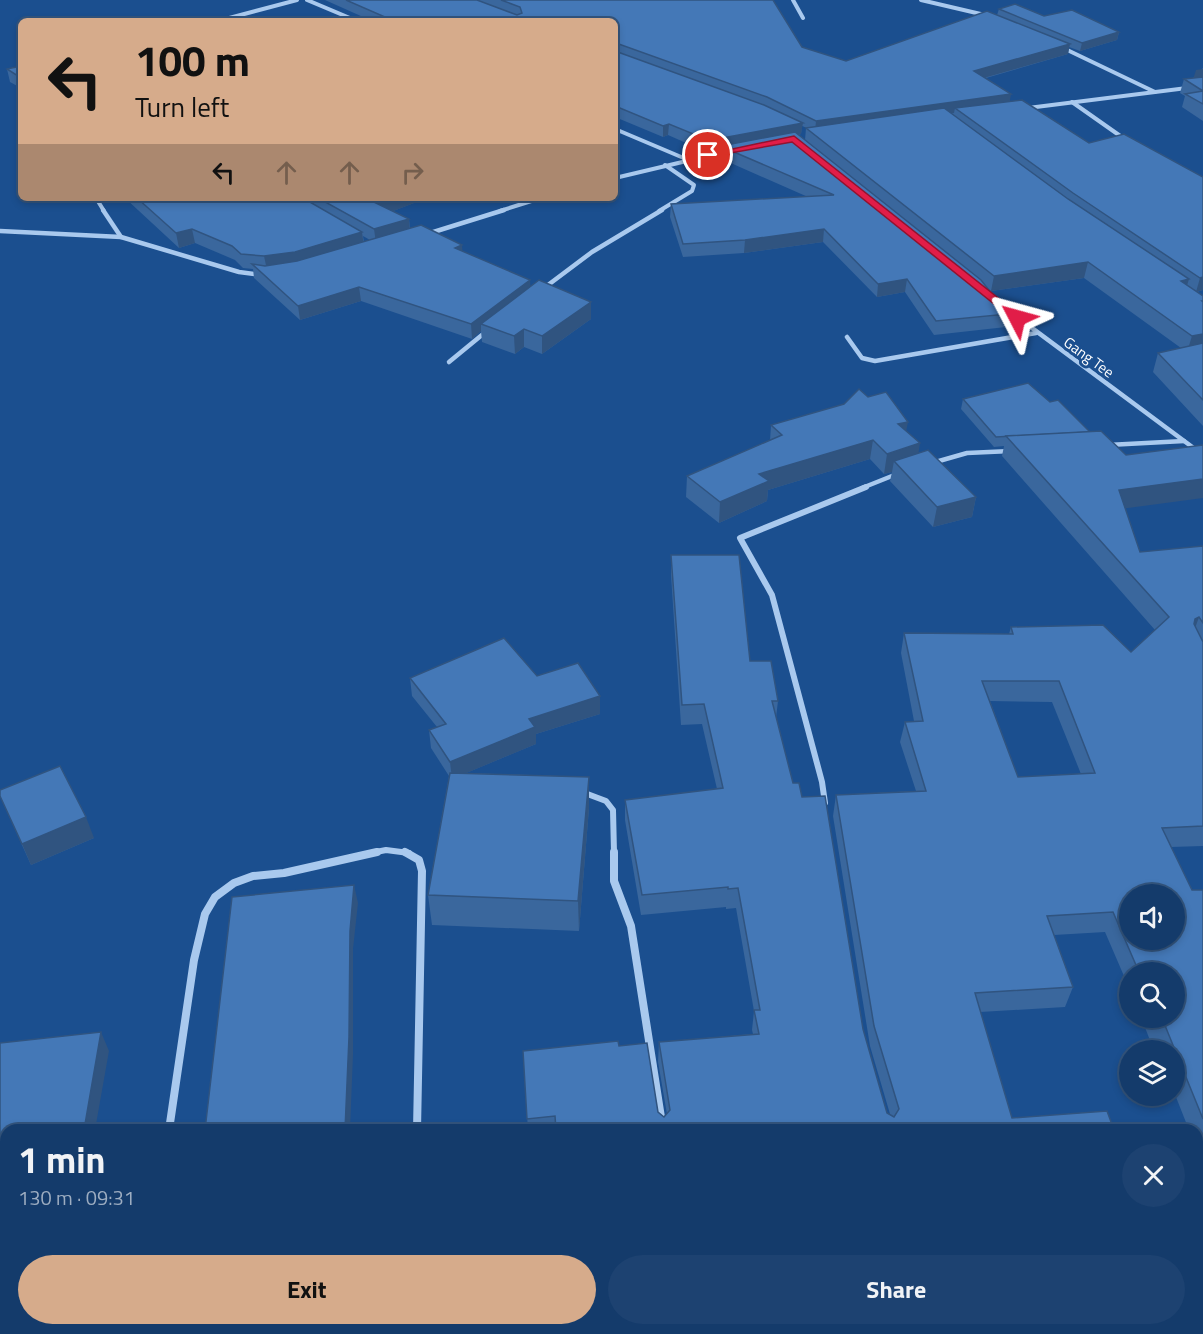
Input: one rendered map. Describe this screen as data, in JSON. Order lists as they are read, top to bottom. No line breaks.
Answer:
{"streets":{"street":["Gang Tee"]},"page":{"turn":["100 m","Turn left"],"heading":["1 min","130 m · 09:31"],"buttons":["Exit","Share"]}}
